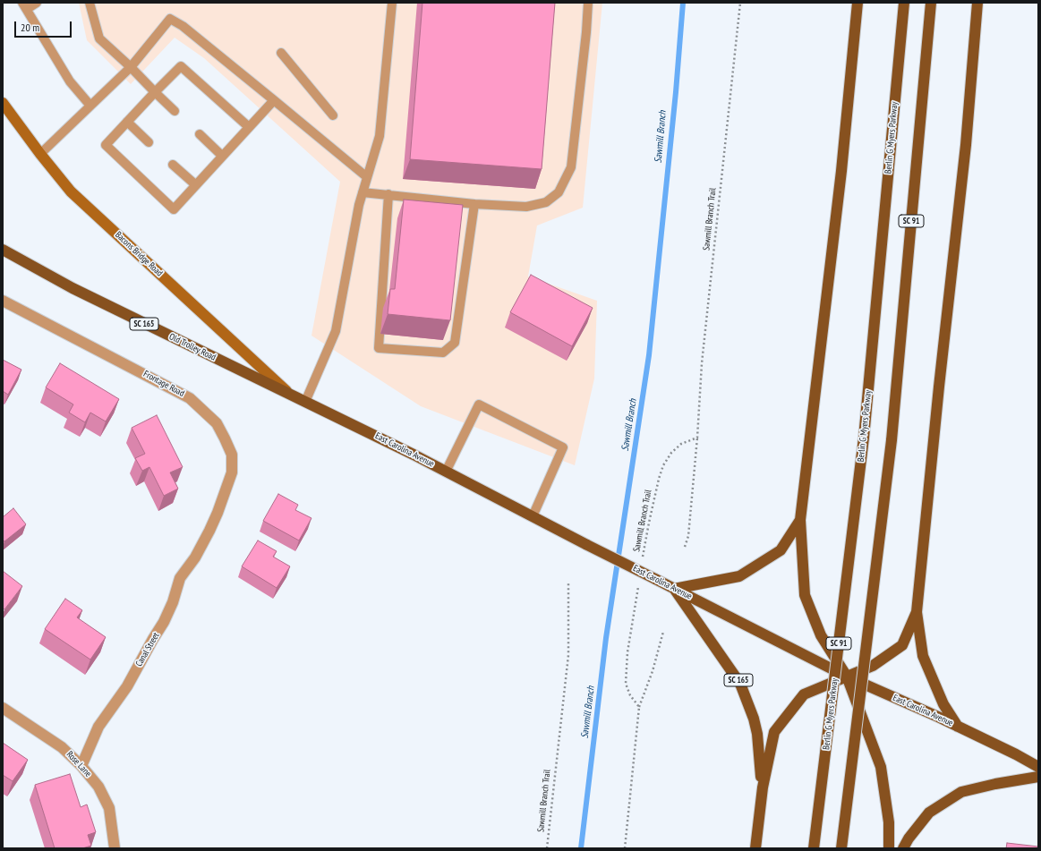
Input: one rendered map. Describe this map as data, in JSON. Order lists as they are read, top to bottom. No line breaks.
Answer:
{"streets":{"main road":["Berlin G Myers Parkway","SC 91","Bacons Bridge Road","SC 165","Old Trolley Road","East Carolina Avenue"],"street":["Frontage Road","Canal Street","Rose Lane"],"path":["Sawmill Branch Trail"]},"crossings":[["Bacons Bridge Road","Old Trolley Road"],["Bacons Bridge Road","East Carolina Avenue"],["SC 165","East Carolina Avenue"],["Old Trolley Road","East Carolina Avenue"],["Frontage Road","Canal Street"],["Canal Street","Rose Lane"]],"water":["Sawmill Branch"],"scale_bar":"20 m"}
